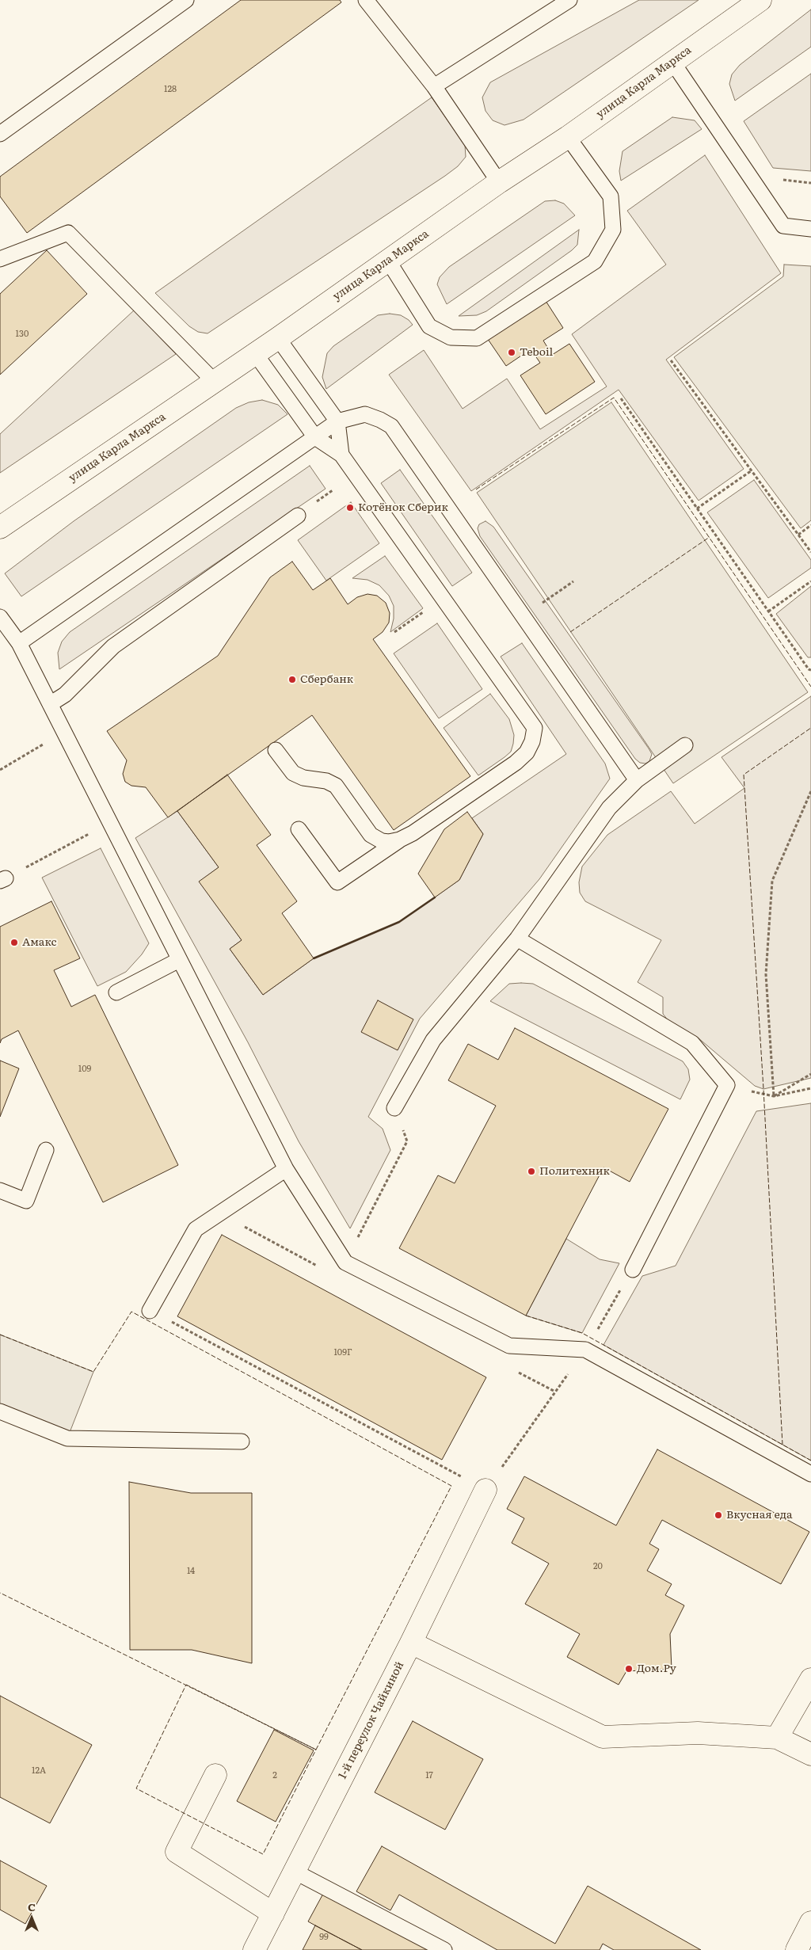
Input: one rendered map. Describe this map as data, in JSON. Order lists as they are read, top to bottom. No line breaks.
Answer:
{"streets":{"street":["улица Карла Маркса","1-й переулок Чайкиной"]},"places":["Teboil","Котёнок Сберик","Сбербанк","Амакс","Политехник","Вкусная еда","Дом.Ру"],"house_numbers":["128","130","109","109Г","20","14","12А","2","17","99"],"north":"top"}
